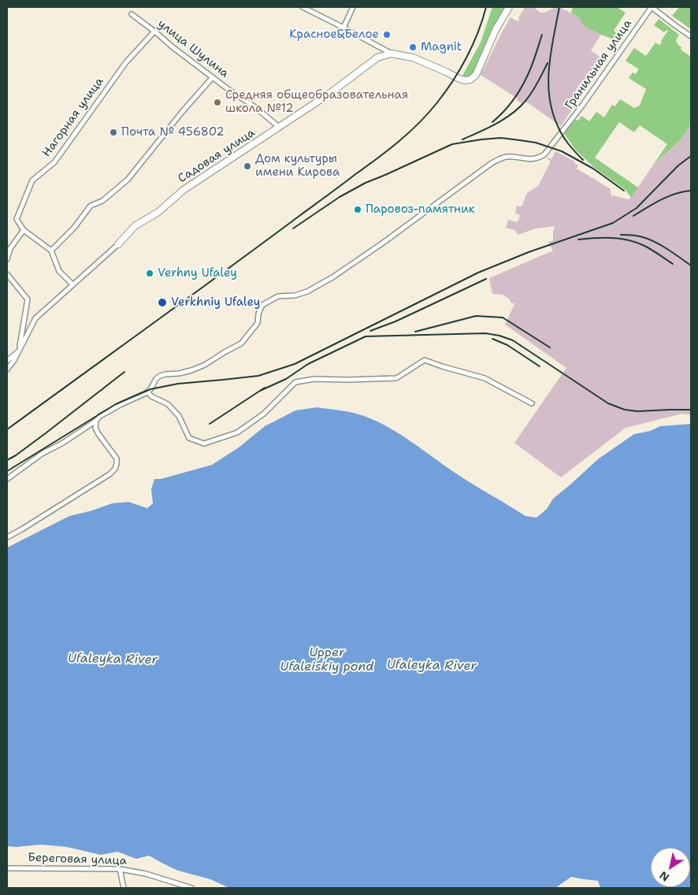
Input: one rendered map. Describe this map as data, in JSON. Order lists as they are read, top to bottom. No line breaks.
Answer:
{"streets":{"street":["улица Шулина","Гранильная улица","Нагорная улица","Садовая улица","Береговая улица"]},"crossings":[["улица Шулина","Нагорная улица"],["улица Шулина","Садовая улица"]],"water":["Upper Ufaleiskiy pond","Ufaleyka River"],"places":["Красное&Белое","Magnit","Средняя общеобразовательная школа №12","Почта № 456802","Дом культуры имени Кирова","Паровоз-памятник","Verhny Ufaley","Verkhniy Ufaley"],"north":"bottom left"}
